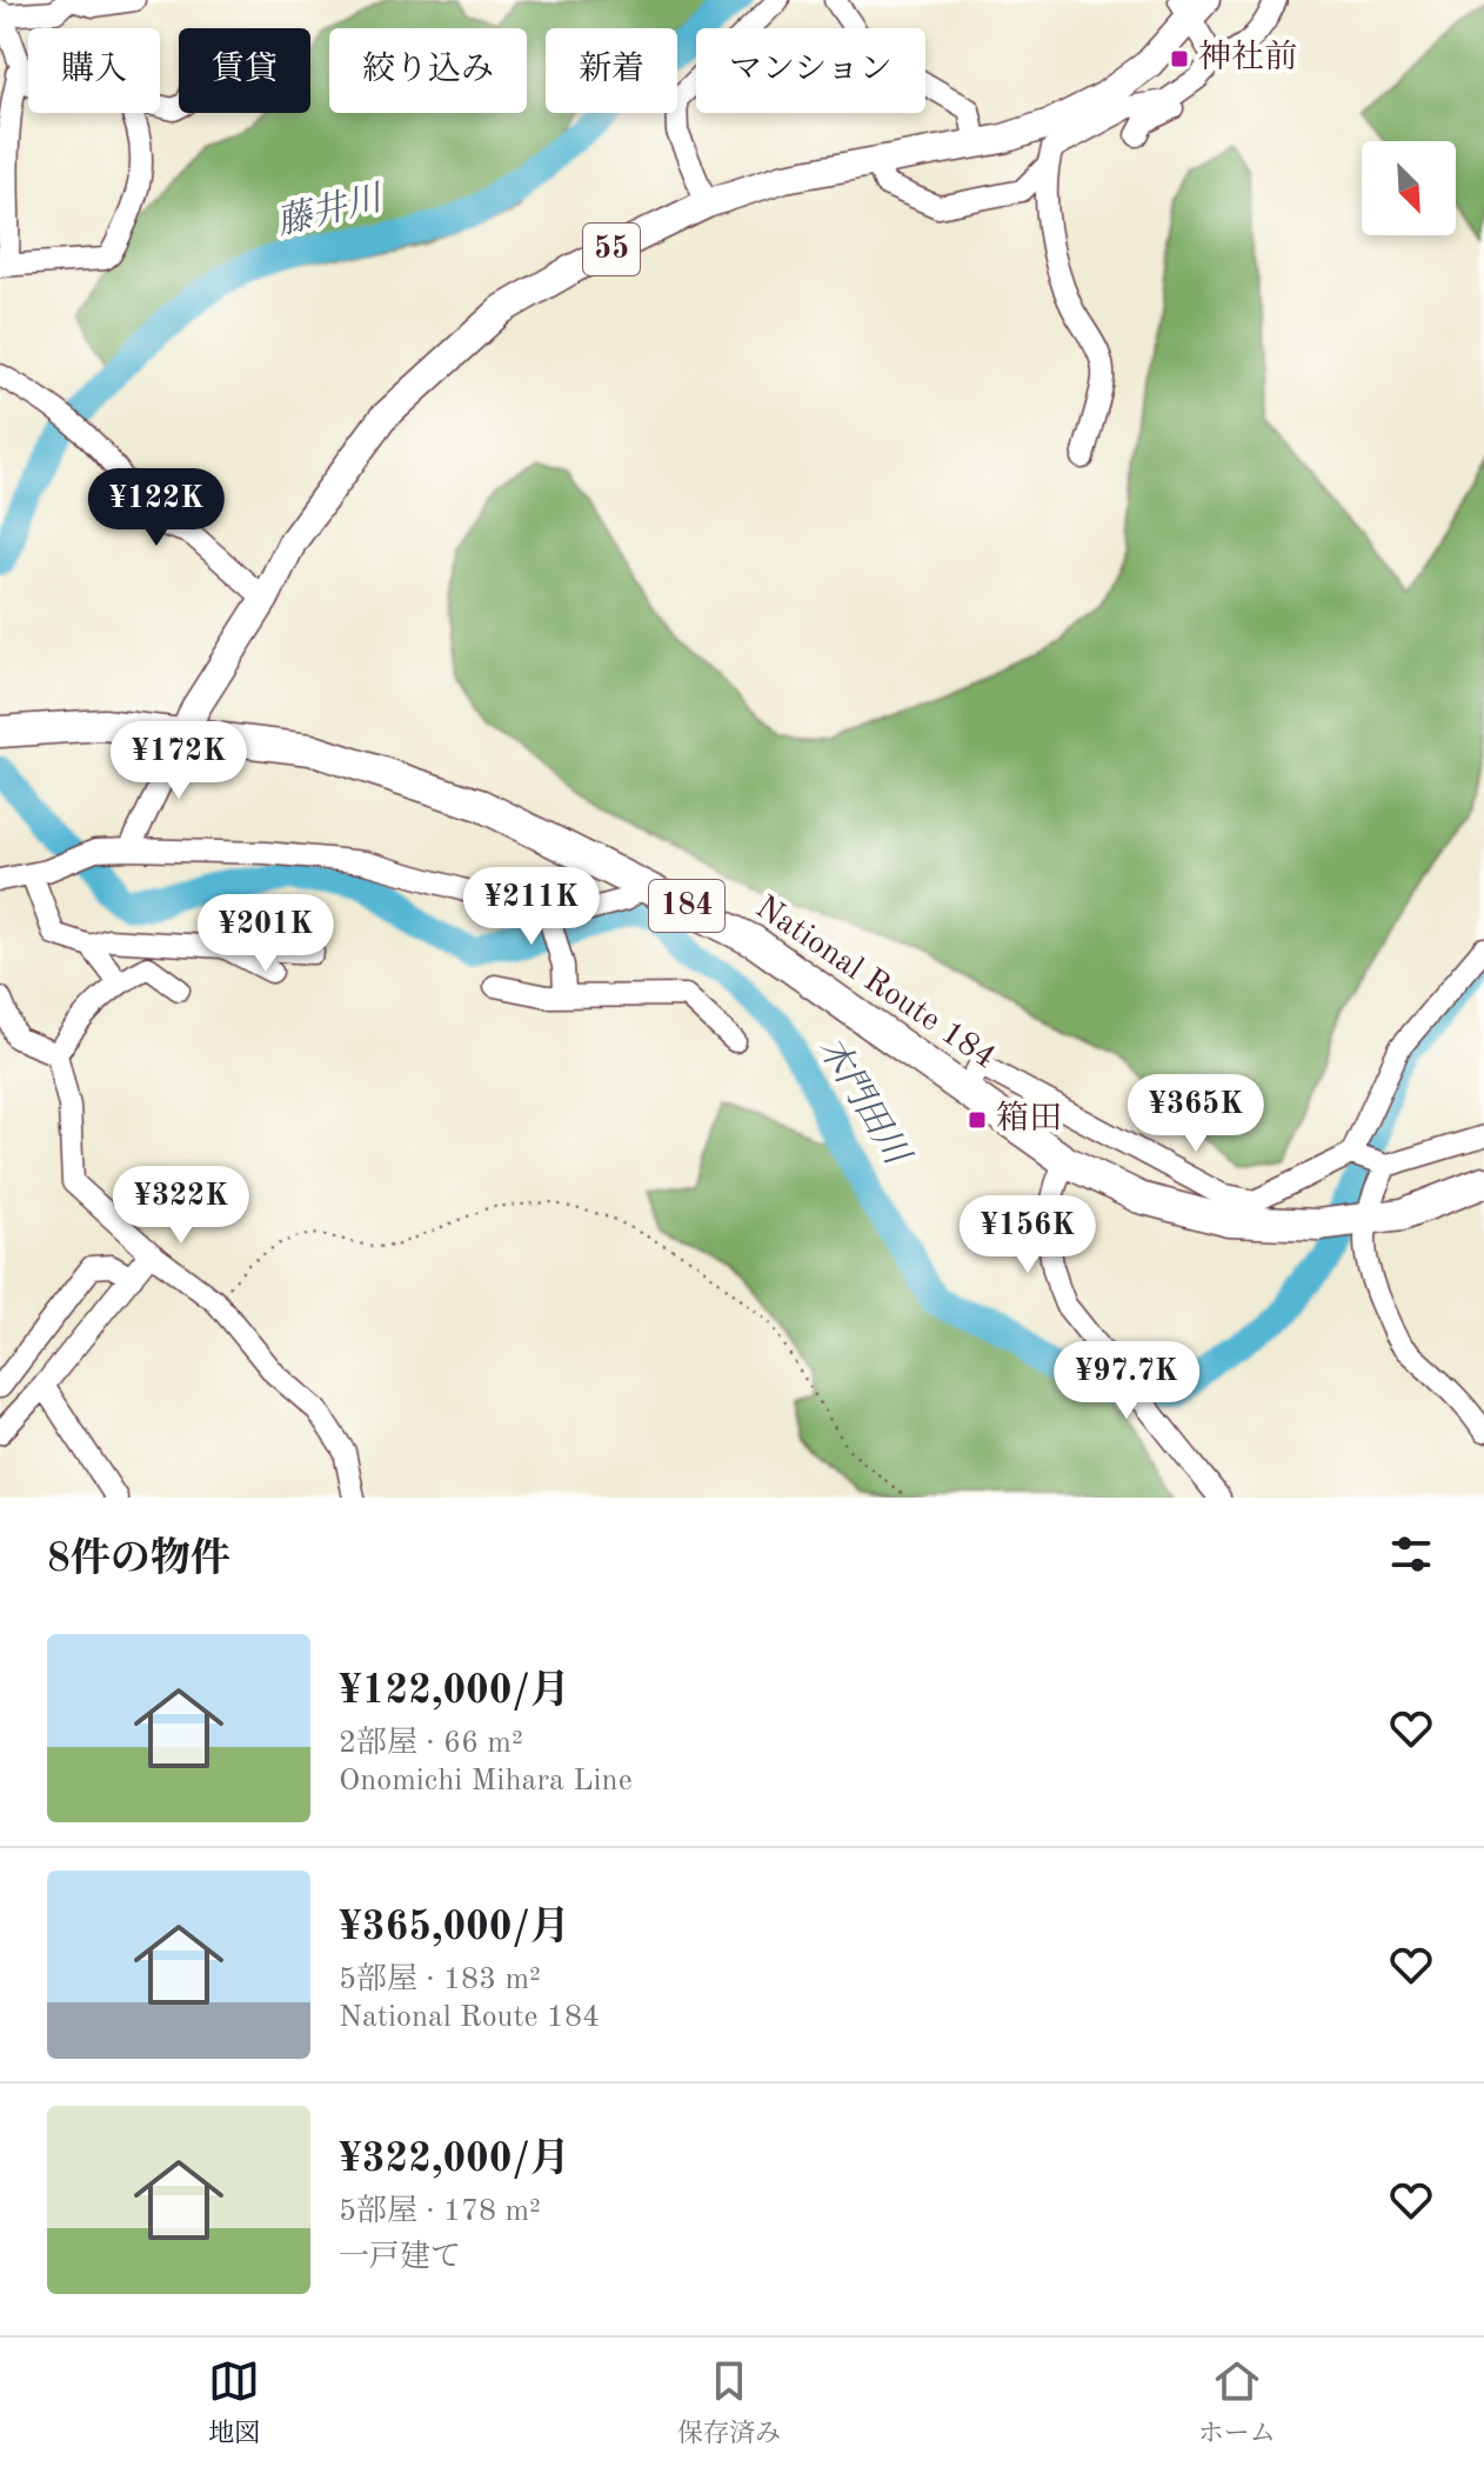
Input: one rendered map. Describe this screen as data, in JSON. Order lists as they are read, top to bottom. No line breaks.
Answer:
{"streets":{"highway":["184","National Route 184"],"main road":["55"]},"crossings":[["55","National Route 184"]],"water":["藤井川","木門田川"],"places":{"transit":["神社前","箱田"]},"north":"bottom right","page":{"chip":["購入","賃貸","絞り込み","新着","マンション"],"price":["¥122K","¥172K","¥211K","¥201K","¥365K","¥322K","¥156K","¥97.7K"],"heading":"8件の物件","list":[{"name":"¥122,000/月","note":"2部屋 · 66 m² · Onomichi Mihara Line"},{"name":"¥365,000/月","note":"5部屋 · 183 m² · National Route 184"},{"name":"¥322,000/月","note":"5部屋 · 178 m² · 一戸建て"}],"tabs":["地図","保存済み","ホーム"]}}
